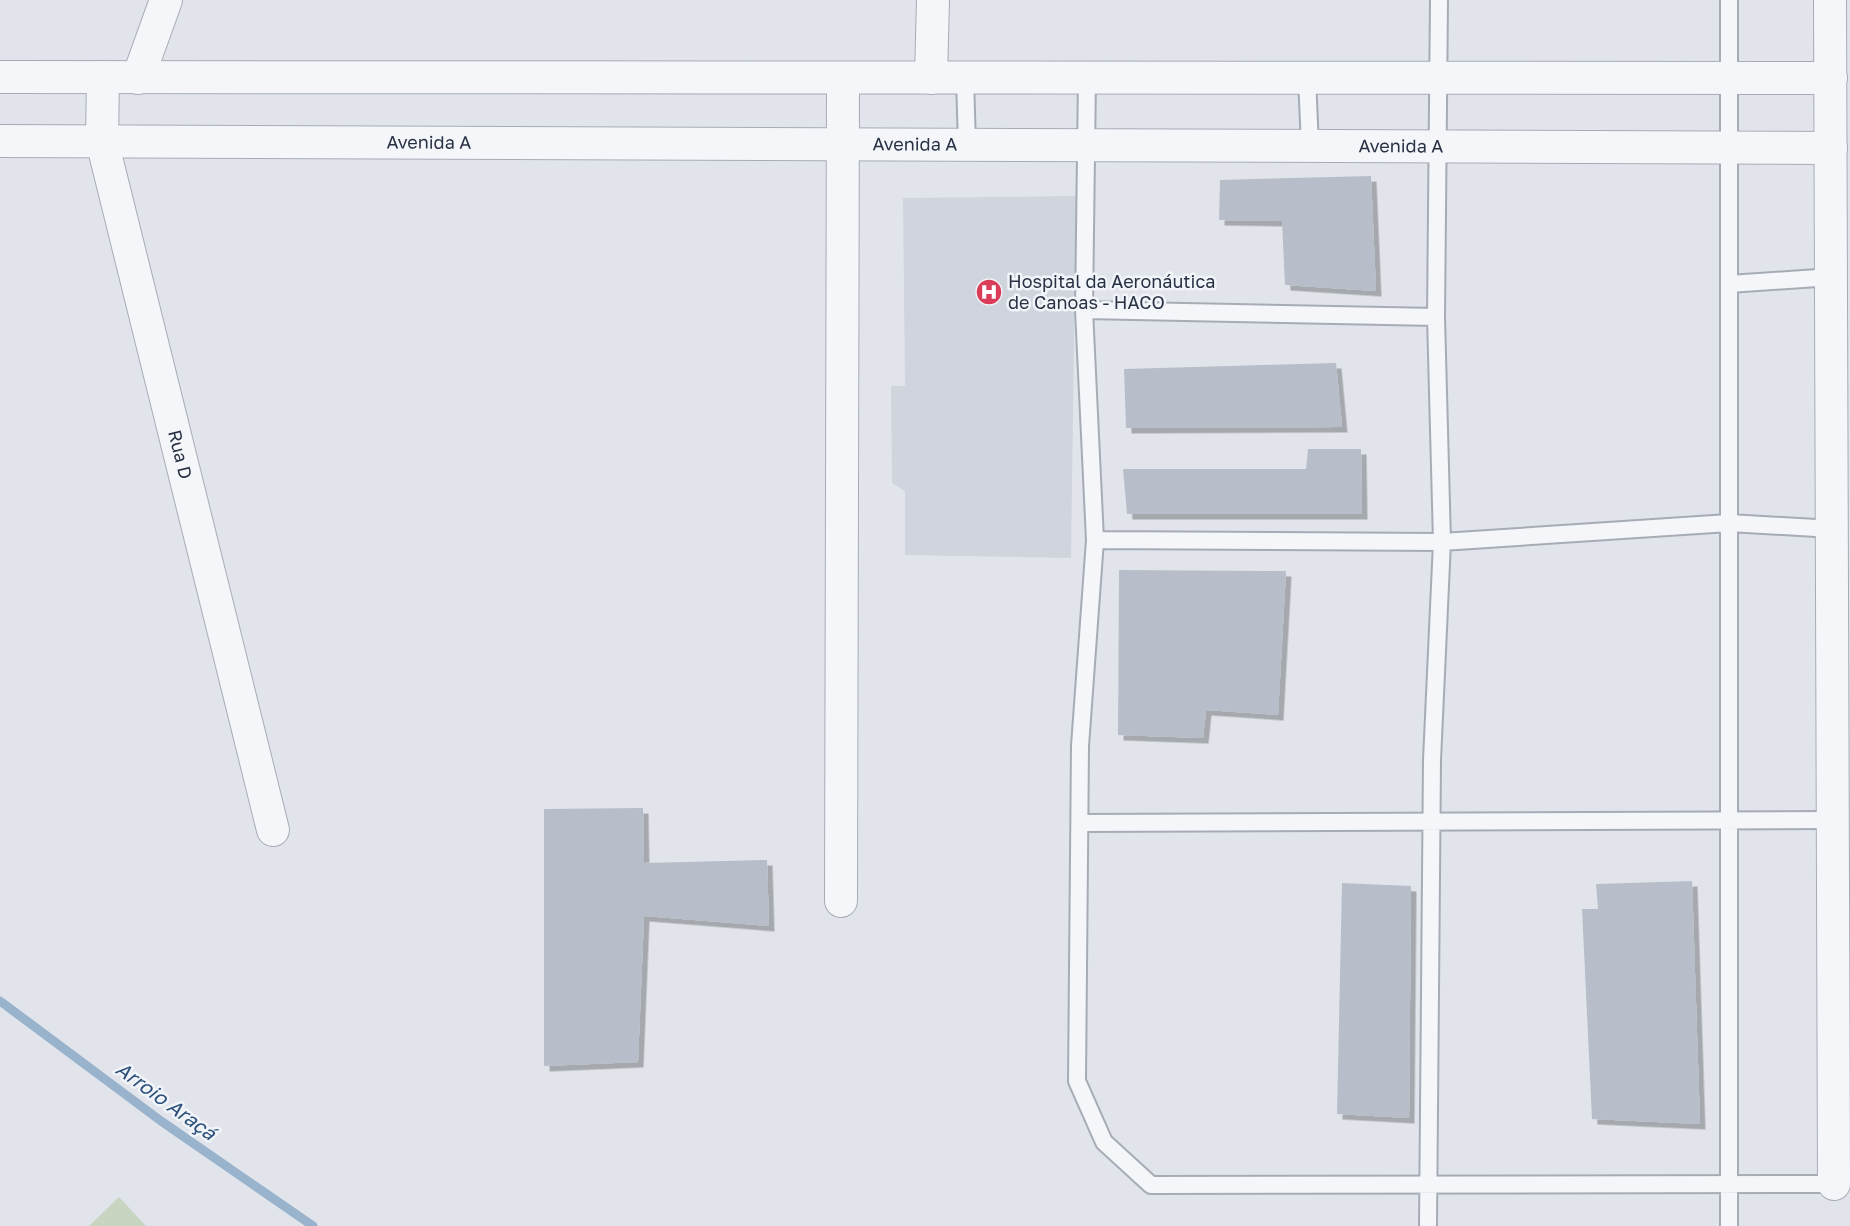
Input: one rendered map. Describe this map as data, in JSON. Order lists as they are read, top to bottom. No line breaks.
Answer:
{"streets":{"street":["Avenida A","Rua D"]},"crossings":[["Avenida A","Rua D"]],"water":["Arroio Araçá"],"places":{"hospital":["Hospital da Aeronáutica de Canoas - HACO"]}}
